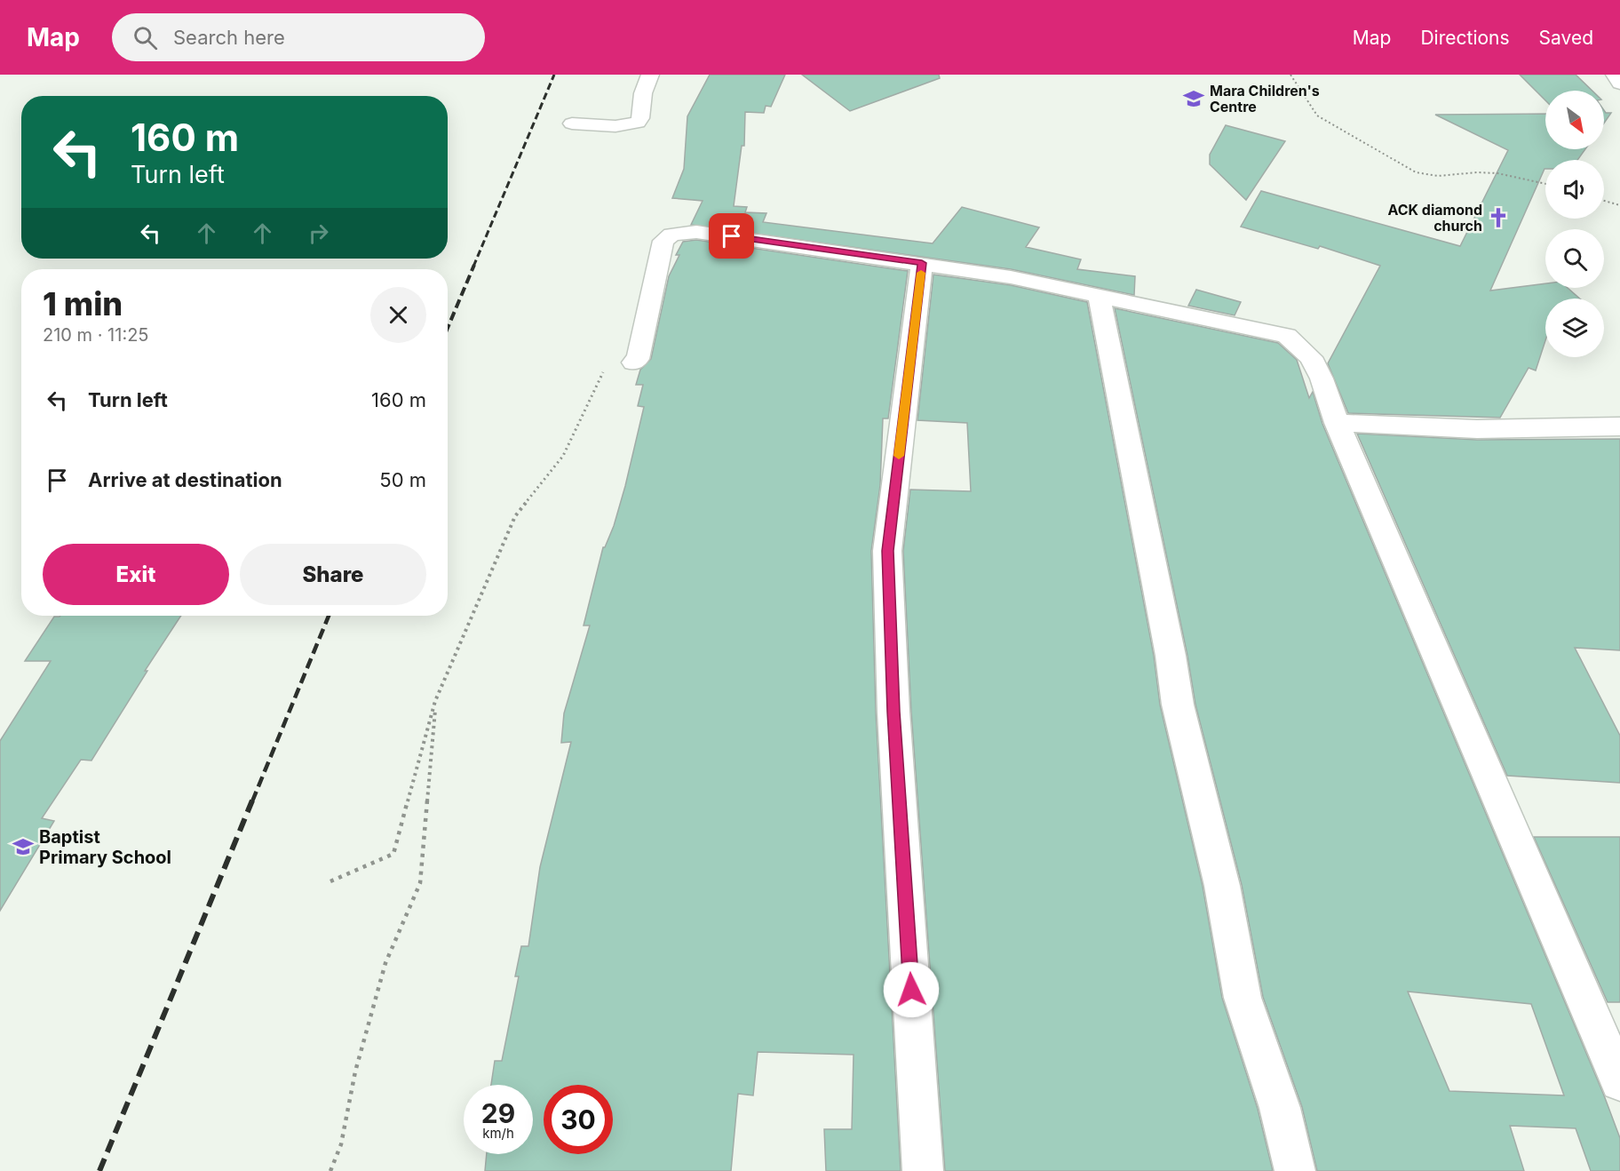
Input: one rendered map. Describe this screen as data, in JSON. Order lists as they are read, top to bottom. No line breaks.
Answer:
{"places":{"school or university":["Mara Children's Centre","Baptist Primary School"],"church":["ACK diamond church"]},"north":"bottom right","page":{"header":"Map","search":"Search here","nav":["Map","Directions","Saved"],"turn":["160 m","Turn left"],"heading":["1 min","210 m · 11:25"],"list":[{"name":"Turn left","value":"160 m"},{"name":"Arrive at destination","value":"50 m"}],"buttons":["Exit","Share"],"speed":"29 km/h","limit":"30"}}
